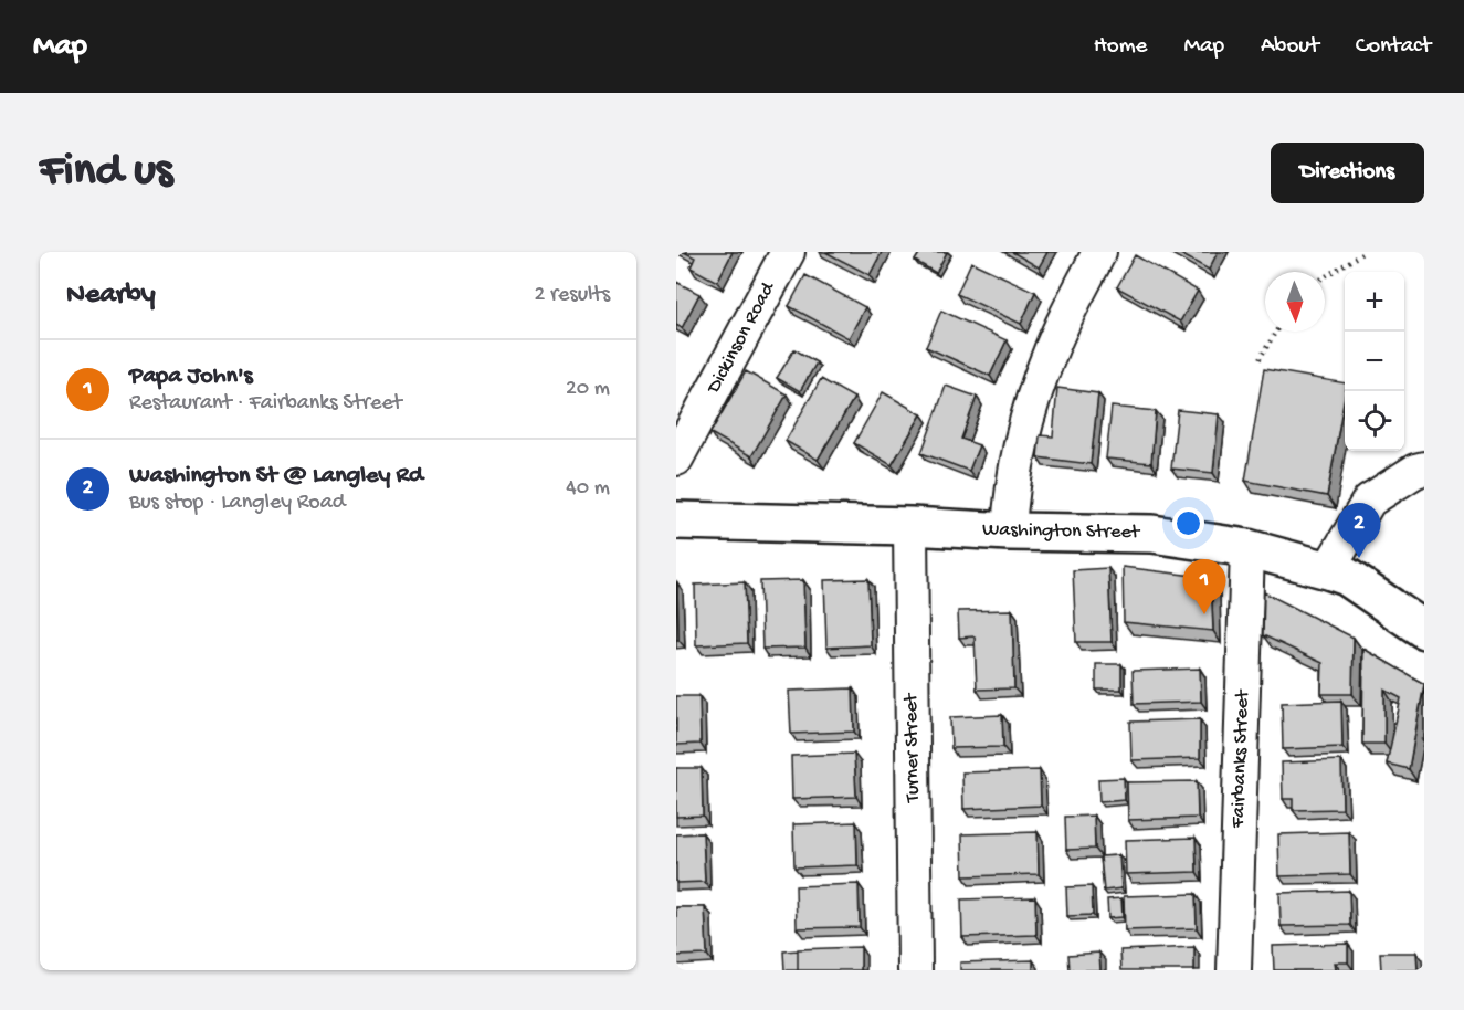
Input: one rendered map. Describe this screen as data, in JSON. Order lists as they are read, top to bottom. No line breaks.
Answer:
{"streets":{"main road":["Washington Street"],"street":["Dickinson Road","Turner Street","Fairbanks Street"]},"crossings":[["Washington Street","Turner Street"],["Washington Street","Fairbanks Street"]],"north":"bottom","page":{"header":"Map","nav":["Home","Map","About","Contact"],"buttons":"Directions","title":"Find us","heading":["Nearby","2 results"],"map_buttons":["+","−"],"list":[{"mark":"1","name":"Papa John's","note":"Restaurant · Fairbanks Street","value":"20 m"},{"mark":"2","name":"Washington St @ Langley Rd","note":"Bus stop · Langley Road","value":"40 m"}],"pins":["2","1"]}}
